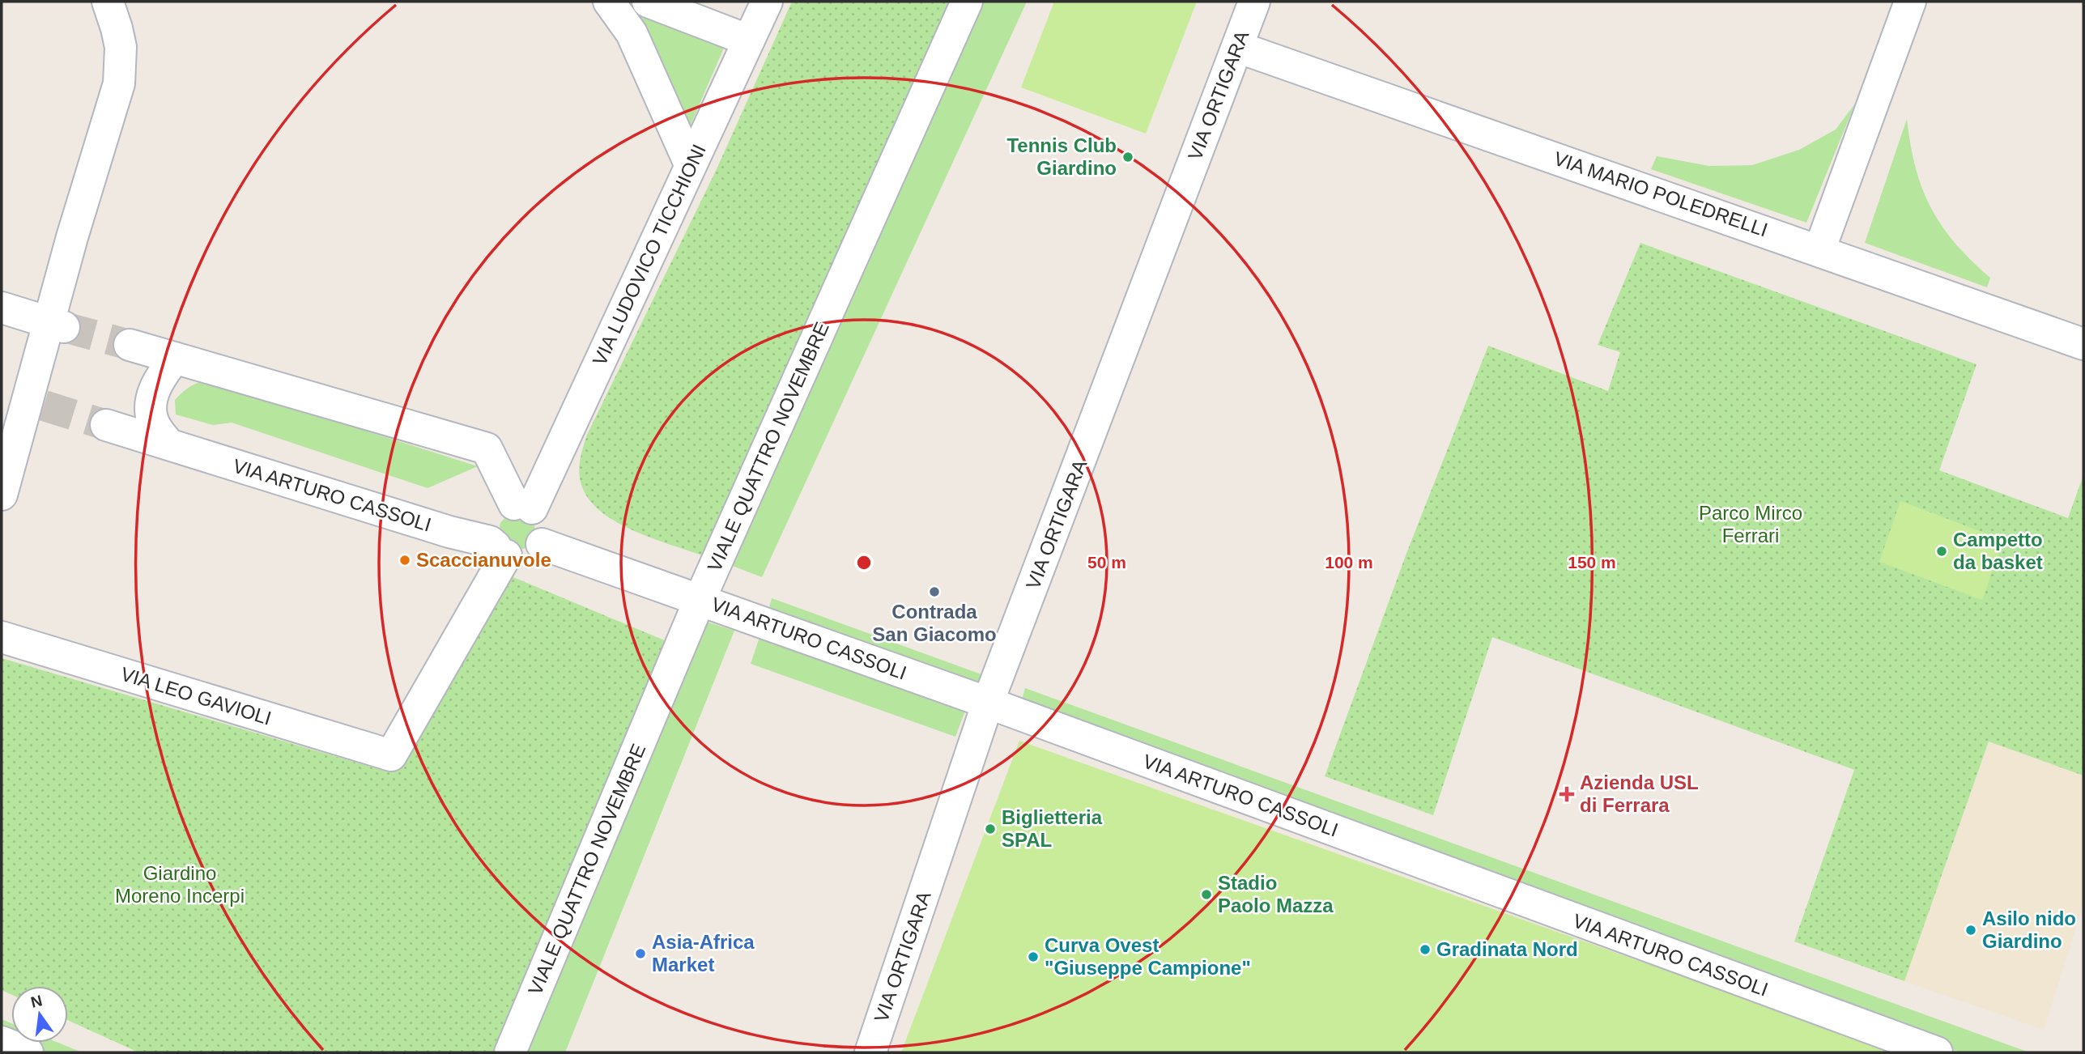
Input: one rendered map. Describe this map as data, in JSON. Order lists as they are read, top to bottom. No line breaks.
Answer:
{"streets":{"street":["VIA ORTIGARA","VIA MARIO POLEDRELLI","VIA LUDOVICO TICCHIONI","VIALE QUATTRO NOVEMBRE","VIA ARTURO CASSOLI","VIA LEO GAVIOLI"]},"crossings":[["VIA ORTIGARA","VIA MARIO POLEDRELLI"],["VIA ORTIGARA","VIA ARTURO CASSOLI"],["VIA LUDOVICO TICCHIONI","VIA ARTURO CASSOLI"],["VIA LUDOVICO TICCHIONI","VIA LEO GAVIOLI"],["VIALE QUATTRO NOVEMBRE","VIA ARTURO CASSOLI"],["VIA ARTURO CASSOLI","VIA LEO GAVIOLI"]],"parks":["Parco Mirco Ferrari","Giardino Moreno Incerpi"],"places":{"other":["Tennis Club Giardino","Campetto da basket","Scaccianuvole","Contrada San Giacomo","Biglietteria SPAL","Stadio Paolo Mazza","Asilo nido Giardino","Gradinata Nord","Asia-Africa Market","Curva Ovest \"Giuseppe Campione\""],"health":["Azienda USL di Ferrara"]},"north":"top","rings":["50 m","100 m","150 m"]}
